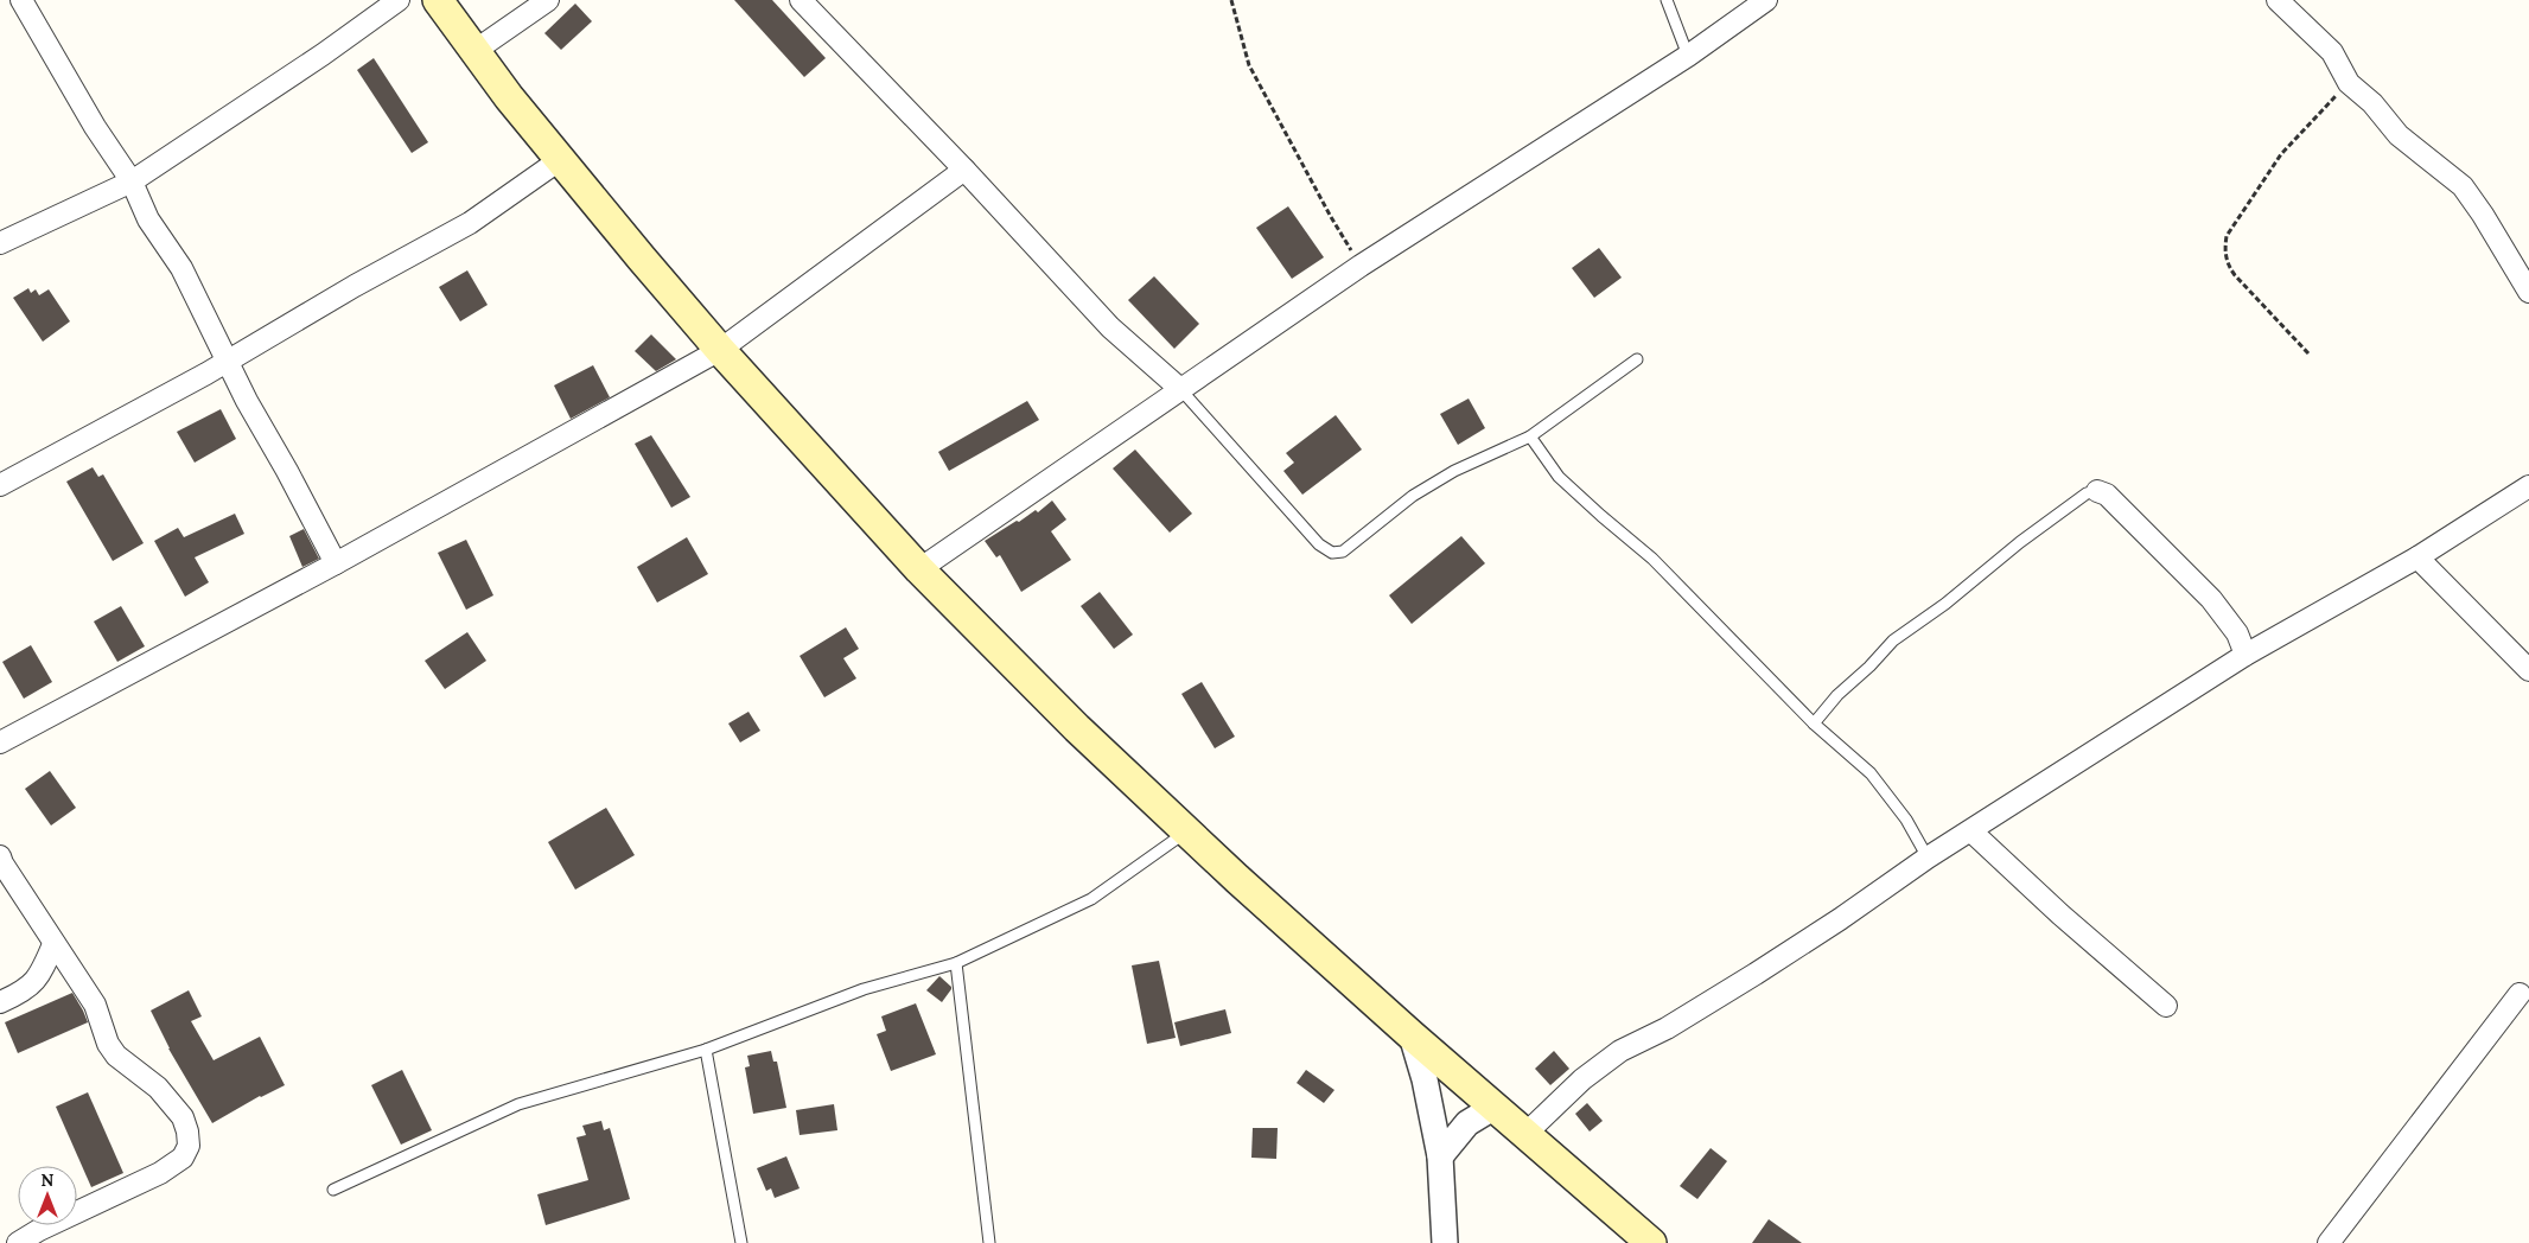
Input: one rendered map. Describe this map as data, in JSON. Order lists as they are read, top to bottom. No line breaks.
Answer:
{"north":"top"}
